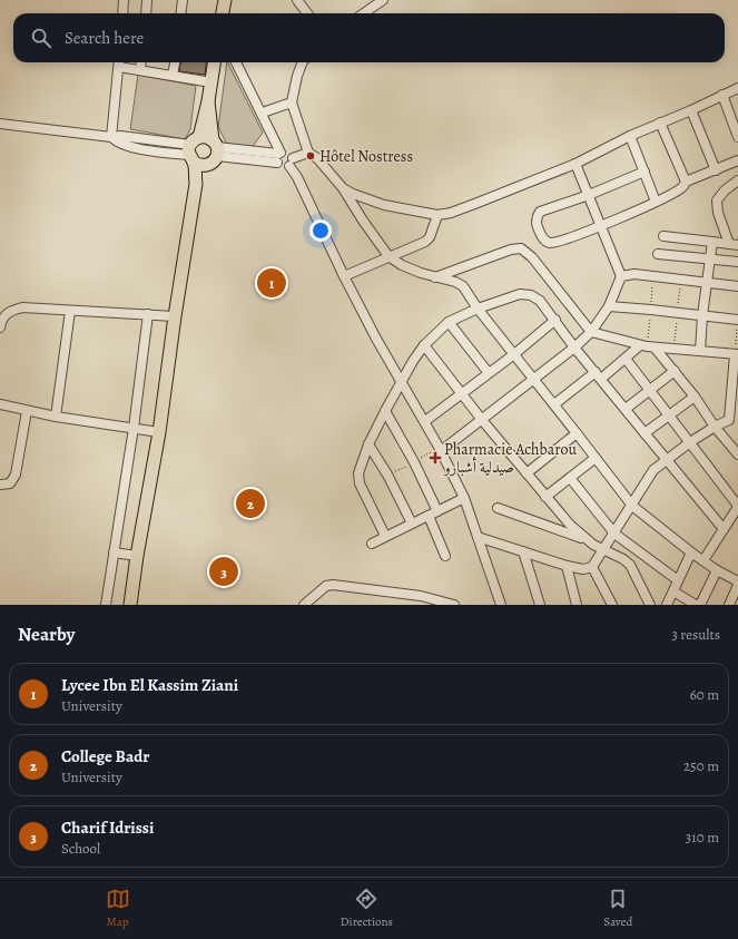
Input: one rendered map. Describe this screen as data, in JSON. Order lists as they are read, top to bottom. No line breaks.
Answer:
{"places":{"other":["Hôtel Nostress"],"health":["Pharmacie Achbarou صيدلية أشبارو"]},"page":{"search":"Search here","pins":["1","2","3"],"heading":["Nearby","3 results"],"list":[{"mark":"1","name":"Lycee Ibn El Kassim Ziani","note":"University","value":"60 m"},{"mark":"2","name":"College Badr","note":"University","value":"250 m"},{"mark":"3","name":"Charif Idrissi","note":"School","value":"310 m"}],"nav":["Map","Directions","Saved"]}}
